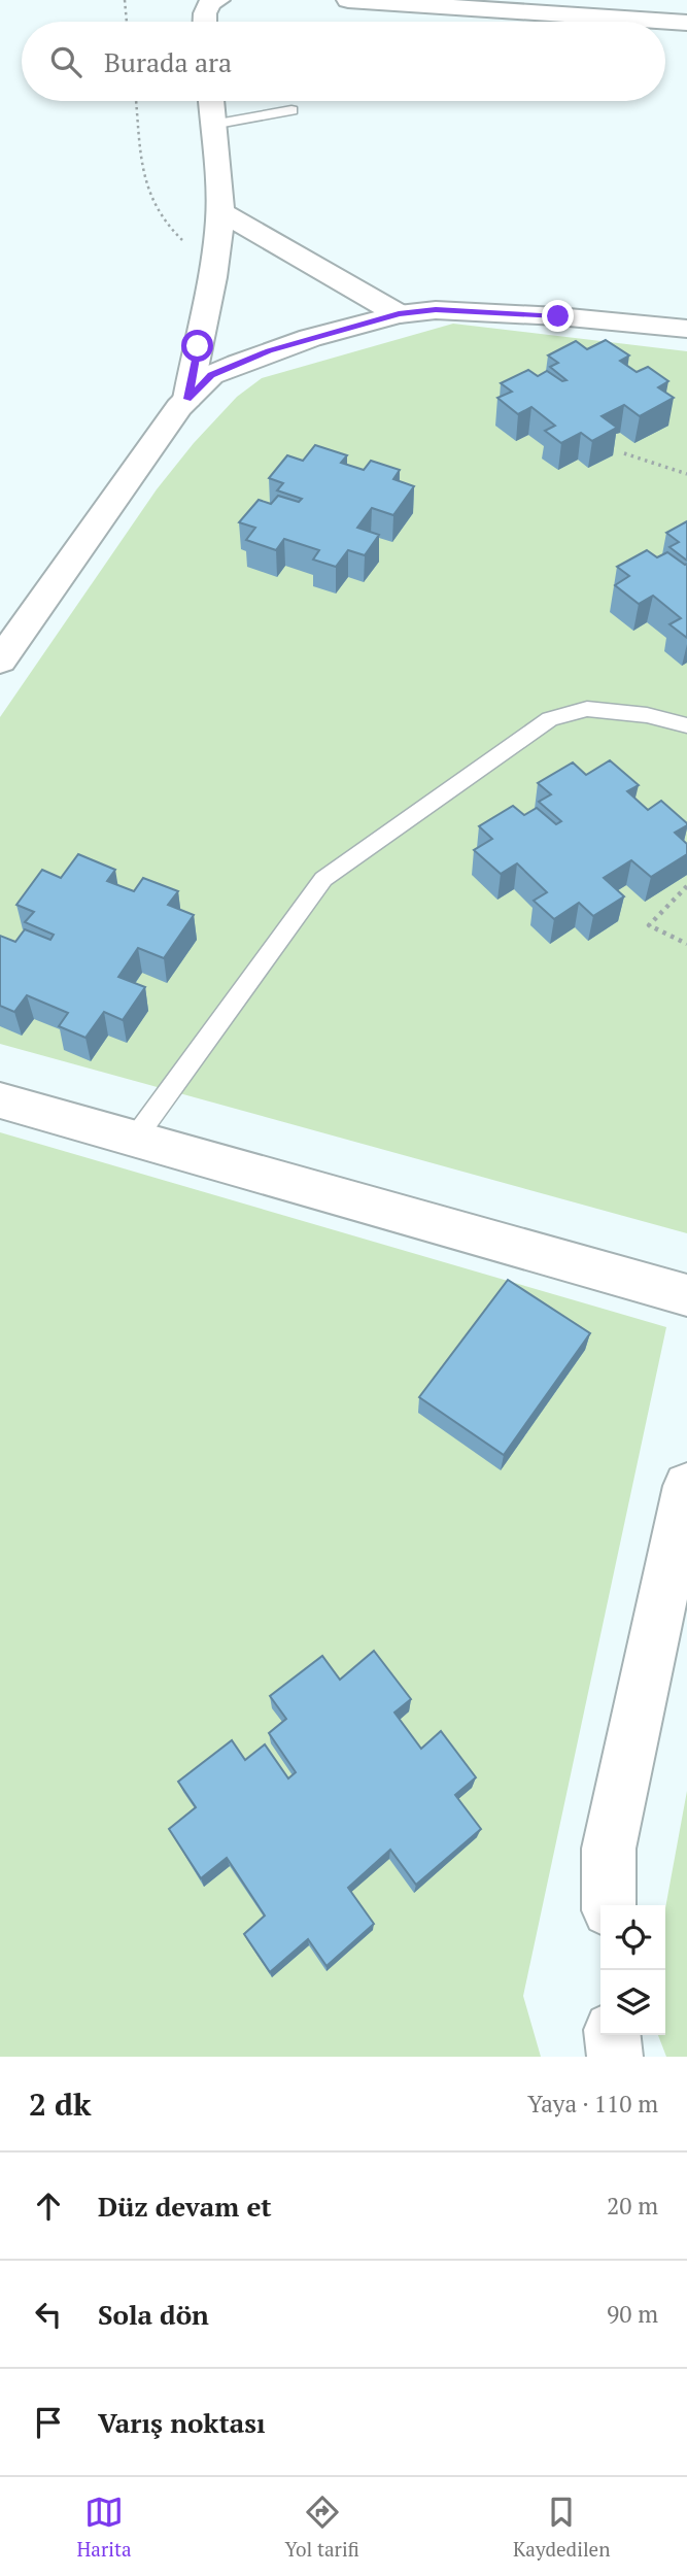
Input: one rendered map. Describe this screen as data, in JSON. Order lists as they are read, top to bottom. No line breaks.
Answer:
{"page":{"search":"Burada ara","heading":["2 dk","Yaya · 110 m"],"list":[["Düz devam et","20 m"],["Sola dön","90 m"],"Varış noktası"],"nav":["Harita","Yol tarifi","Kaydedilen"]}}
